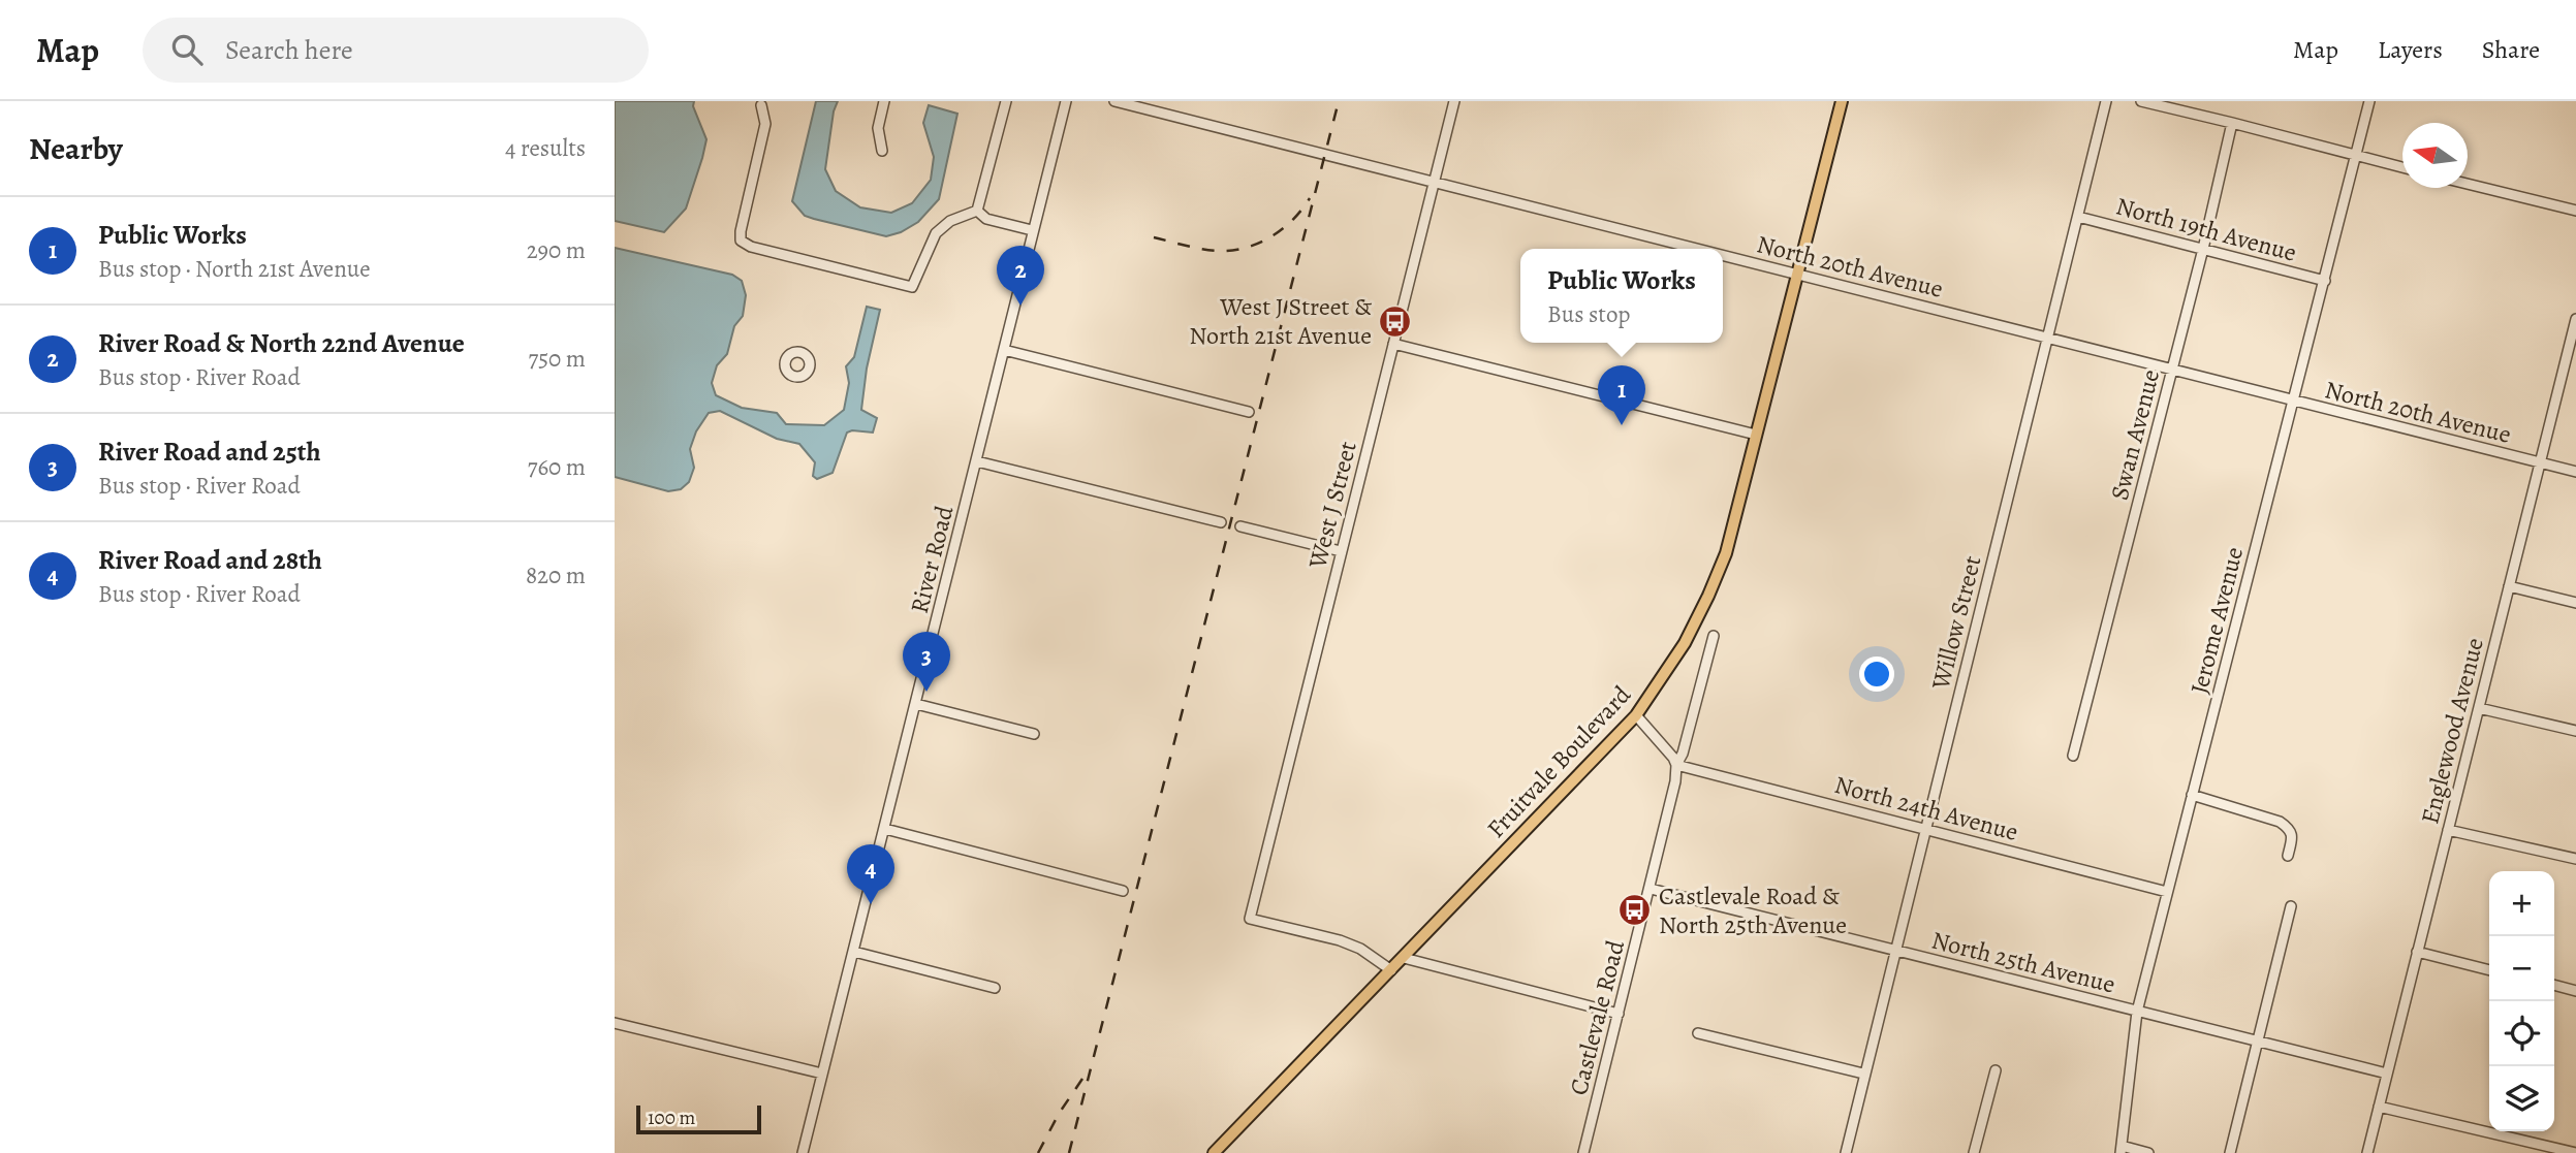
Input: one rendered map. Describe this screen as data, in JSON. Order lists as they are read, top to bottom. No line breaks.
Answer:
{"streets":{"main road":["Fruitvale Boulevard"],"street":["North 19th Avenue","North 20th Avenue","Swan Avenue","West J Street","River Road","Jerome Avenue","Willow Street","Englewood Avenue","North 24th Avenue","North 25th Avenue","Castlevale Road"]},"crossings":[["North 19th Avenue","Swan Avenue"],["North 19th Avenue","Jerome Avenue"],["North 19th Avenue","Willow Street"],["North 20th Avenue","Swan Avenue"],["North 20th Avenue","West J Street"],["North 20th Avenue","Jerome Avenue"],["North 20th Avenue","Willow Street"],["North 20th Avenue","Englewood Avenue"],["North 20th Avenue","Fruitvale Boulevard"],["West J Street","Fruitvale Boulevard"],["Jerome Avenue","North 24th Avenue"],["Jerome Avenue","North 25th Avenue"],["Willow Street","North 24th Avenue"],["Willow Street","North 25th Avenue"],["Englewood Avenue","North 25th Avenue"],["North 24th Avenue","Castlevale Road"],["North 25th Avenue","Castlevale Road"]],"places":{"bus stop":["West J Street & North 21st Avenue","Castlevale Road & North 25th Avenue"]},"scale_bar":"100 m","north":"left","page":{"header":"Map","search":"Search here","nav":["Map","Layers","Share"],"heading":["Nearby","4 results"],"list":[{"mark":"1","name":"Public Works","note":"Bus stop · North 21st Avenue","value":"290 m"},{"mark":"2","name":"River Road & North 22nd Avenue","note":"Bus stop · River Road","value":"750 m"},{"mark":"3","name":"River Road and 25th","note":"Bus stop · River Road","value":"760 m"},{"mark":"4","name":"River Road and 28th","note":"Bus stop · River Road","value":"820 m"}],"pins":["2","1","3","4"],"popup":["Public Works","Bus stop"],"map_buttons":["+","−"],"scale":"100 m"}}
